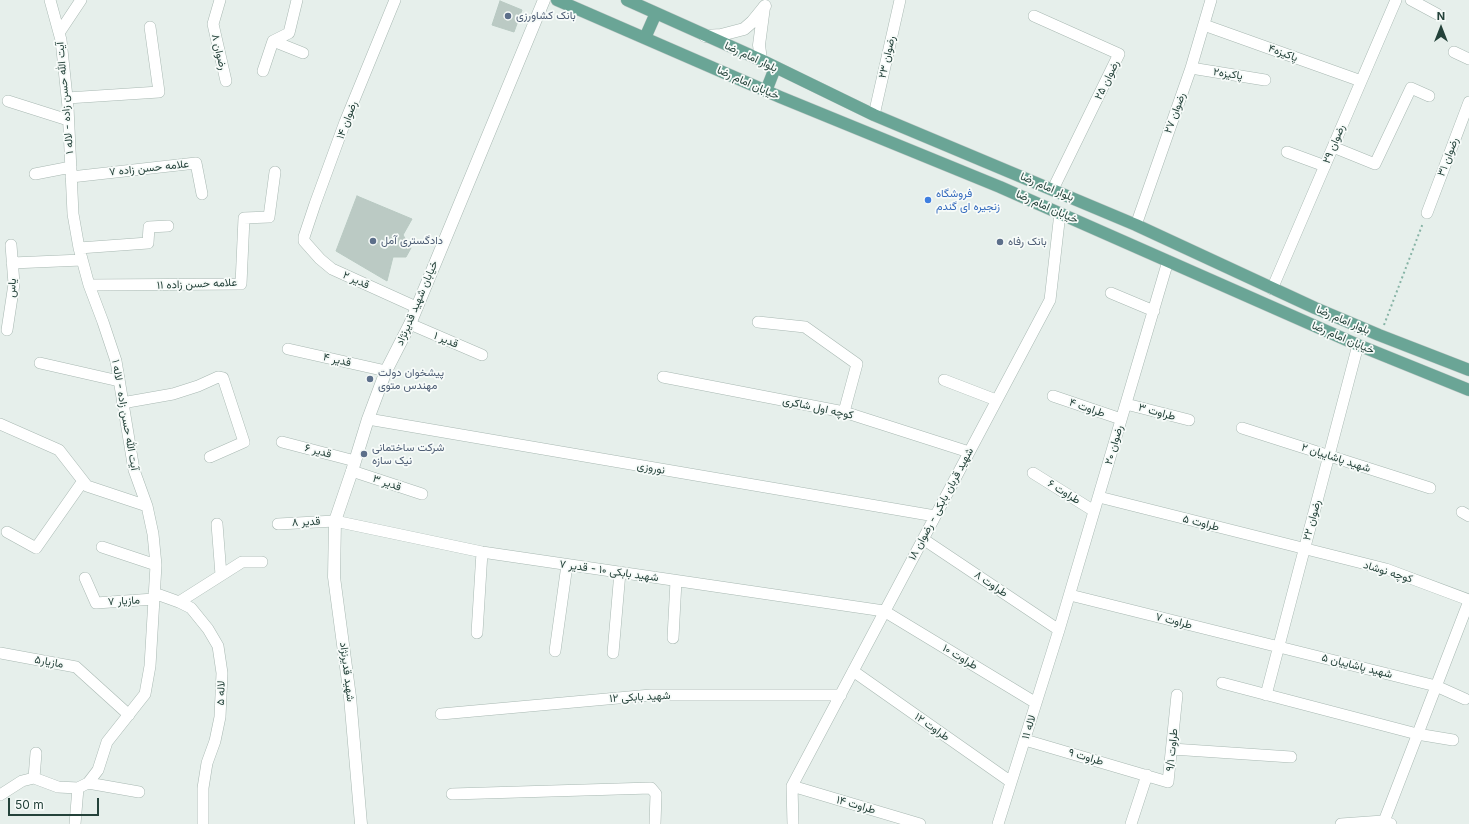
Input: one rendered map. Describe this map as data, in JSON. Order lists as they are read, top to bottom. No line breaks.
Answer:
{"streets":{"main road":["بلوار امام رضا","خیابان امام رضا"],"street":["رضوان ۸","پاکیزه۴","رضوان ۲۳","پاکیزه۲","رضوان ۲۵","آیت الله حسن زاده - لاله ۱","رضوان ۲۷","رضوان ۱۴","رضوان ۲۹","رضوان ۳۱","علامه حسن زاده ۷","قدیر ۲","علامه حسن زاده ۱۱","یاس","خيابان شهيد قديرنژاد","قدیر ۱","قدیر ۴","کوچه اول شاکری","طراوت ۴","طراوت ۳","رضوان ۲۰","قدیر ۶","شهید پاشاییان ۲","نوروزی","قدیر ۳","طراوت ۶","شهید قربان بابکی - رضوان ۱۸","رضوان ۲۲","قدیر ۸","طراوت ۵","شهید بابکی ۱۰ - قدیر ۷","کوچه نوشاد","طراوت ۸","مازیار ۷","طراوت ۷","طراوت ۱۰","مازیار۵","شهید پاشاییان ۵","شهید قدیرنژاد","لاله ۵","شهید بابکی ۱۲","طراوت ۱۲","لاله ۱۱","طراوت ۹/۱","طراوت ۹","طراوت ۱۴"]},"crossings":[["پاکیزه۴","رضوان ۲۷"],["پاکیزه۴","رضوان ۲۹"],["بلوار امام رضا","رضوان ۲۳"],["بلوار امام رضا","رضوان ۲۵"],["بلوار امام رضا","رضوان ۲۷"],["بلوار امام رضا","رضوان ۲۹"],["پاکیزه۲","رضوان ۲۷"],["خیابان امام رضا","رضوان ۲۰"],["خیابان امام رضا","شهید قربان بابکی - رضوان ۱۸"],["خیابان امام رضا","رضوان ۲۲"],["آیت الله حسن زاده - لاله ۱","علامه حسن زاده ۷"],["آیت الله حسن زاده - لاله ۱","علامه حسن زاده ۱۱"],["آیت الله حسن زاده - لاله ۱","مازیار ۷"],["آیت الله حسن زاده - لاله ۱","مازیار۵"],["آیت الله حسن زاده - لاله ۱","لاله ۵"],["رضوان ۱۴","قدیر ۲"],["قدیر ۲","خيابان شهيد قديرنژاد"],["خيابان شهيد قديرنژاد","قدیر ۱"],["خيابان شهيد قديرنژاد","قدیر ۴"],["خيابان شهيد قديرنژاد","قدیر ۶"],["خيابان شهيد قديرنژاد","نوروزی"],["خيابان شهيد قديرنژاد","قدیر ۳"],["خيابان شهيد قديرنژاد","قدیر ۸"],["خيابان شهيد قديرنژاد","شهید بابکی ۱۰ - قدیر ۷"],["خيابان شهيد قديرنژاد","شهید قدیرنژاد"],["کوچه اول شاکری","شهید قربان بابکی - رضوان ۱۸"],["طراوت ۴","رضوان ۲۰"],["طراوت ۳","رضوان ۲۰"],["رضوان ۲۰","طراوت ۶"],["رضوان ۲۰","طراوت ۵"],["رضوان ۲۰","طراوت ۸"],["رضوان ۲۰","طراوت ۷"],["رضوان ۲۰","لاله ۱۱"],["قدیر ۶","قدیر ۳"],["شهید پاشاییان ۲","رضوان ۲۲"],["نوروزی","شهید قربان بابکی - رضوان ۱۸"],["شهید قربان بابکی - رضوان ۱۸","شهید بابکی ۱۰ - قدیر ۷"],["شهید قربان بابکی - رضوان ۱۸","طراوت ۸"],["شهید قربان بابکی - رضوان ۱۸","طراوت ۱۰"],["شهید قربان بابکی - رضوان ۱۸","شهید بابکی ۱۲"],["شهید قربان بابکی - رضوان ۱۸","طراوت ۱۲"],["شهید قربان بابکی - رضوان ۱۸","طراوت ۱۴"],["رضوان ۲۲","طراوت ۵"],["رضوان ۲۲","کوچه نوشاد"],["رضوان ۲۲","طراوت ۷"],["رضوان ۲۲","شهید پاشاییان ۵"],["قدیر ۸","شهید بابکی ۱۰ - قدیر ۷"],["قدیر ۸","شهید قدیرنژاد"],["طراوت ۵","کوچه نوشاد"],["شهید بابکی ۱۰ - قدیر ۷","طراوت ۱۰"],["شهید بابکی ۱۰ - قدیر ۷","شهید قدیرنژاد"],["طراوت ۸","لاله ۱۱"],["مازیار ۷","لاله ۵"],["طراوت ۷","شهید پاشاییان ۵"],["طراوت ۱۰","لاله ۱۱"],["طراوت ۱۲","لاله ۱۱"],["لاله ۱۱","طراوت ۹"],["طراوت ۹/۱","طراوت ۹"]],"places":["بانک کشاورزی","فروشگاه زنجیره ای گندم","دادگستری آمل","بانک رفاه","پیشخوان دولت مهندس متوی","شرکت ساختمانی نیک سازه"],"scale_bar":"50 m","north":"top"}
